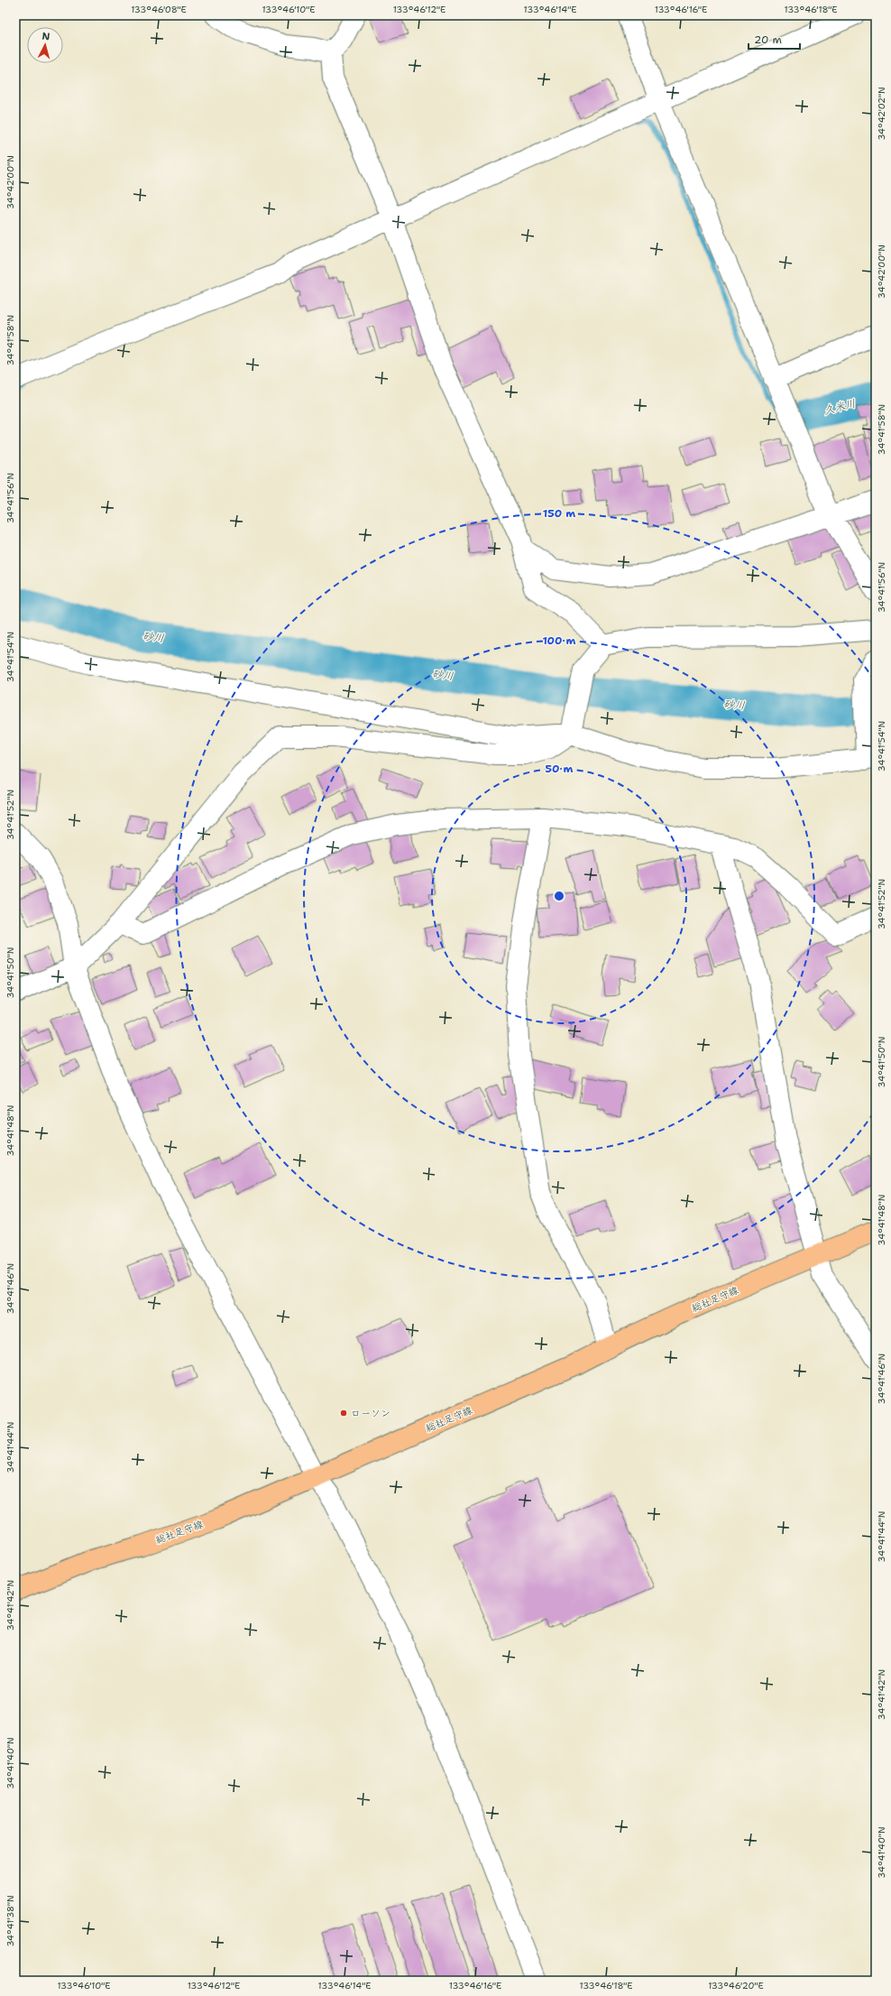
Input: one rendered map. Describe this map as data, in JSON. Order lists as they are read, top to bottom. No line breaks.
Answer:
{"streets":{"main road":["総社足守線"]},"water":["久米川","砂川"],"places":["ローソン"],"scale_bar":"20 m","north":"top","coordinates":["133°46'08\"E","133°46'10\"E","133°46'12\"E","133°46'14\"E","133°46'16\"E","133°46'18\"E","34°42'02\"N","34°42'00\"N","34°41'58\"N","34°41'56\"N","34°41'54\"N","34°41'52\"N","34°41'50\"N","34°41'48\"N","34°41'46\"N","34°41'44\"N","34°41'42\"N","34°41'40\"N","34°41'38\"N","133°46'20\"E"],"rings":["150 m","100 m","50 m"]}
